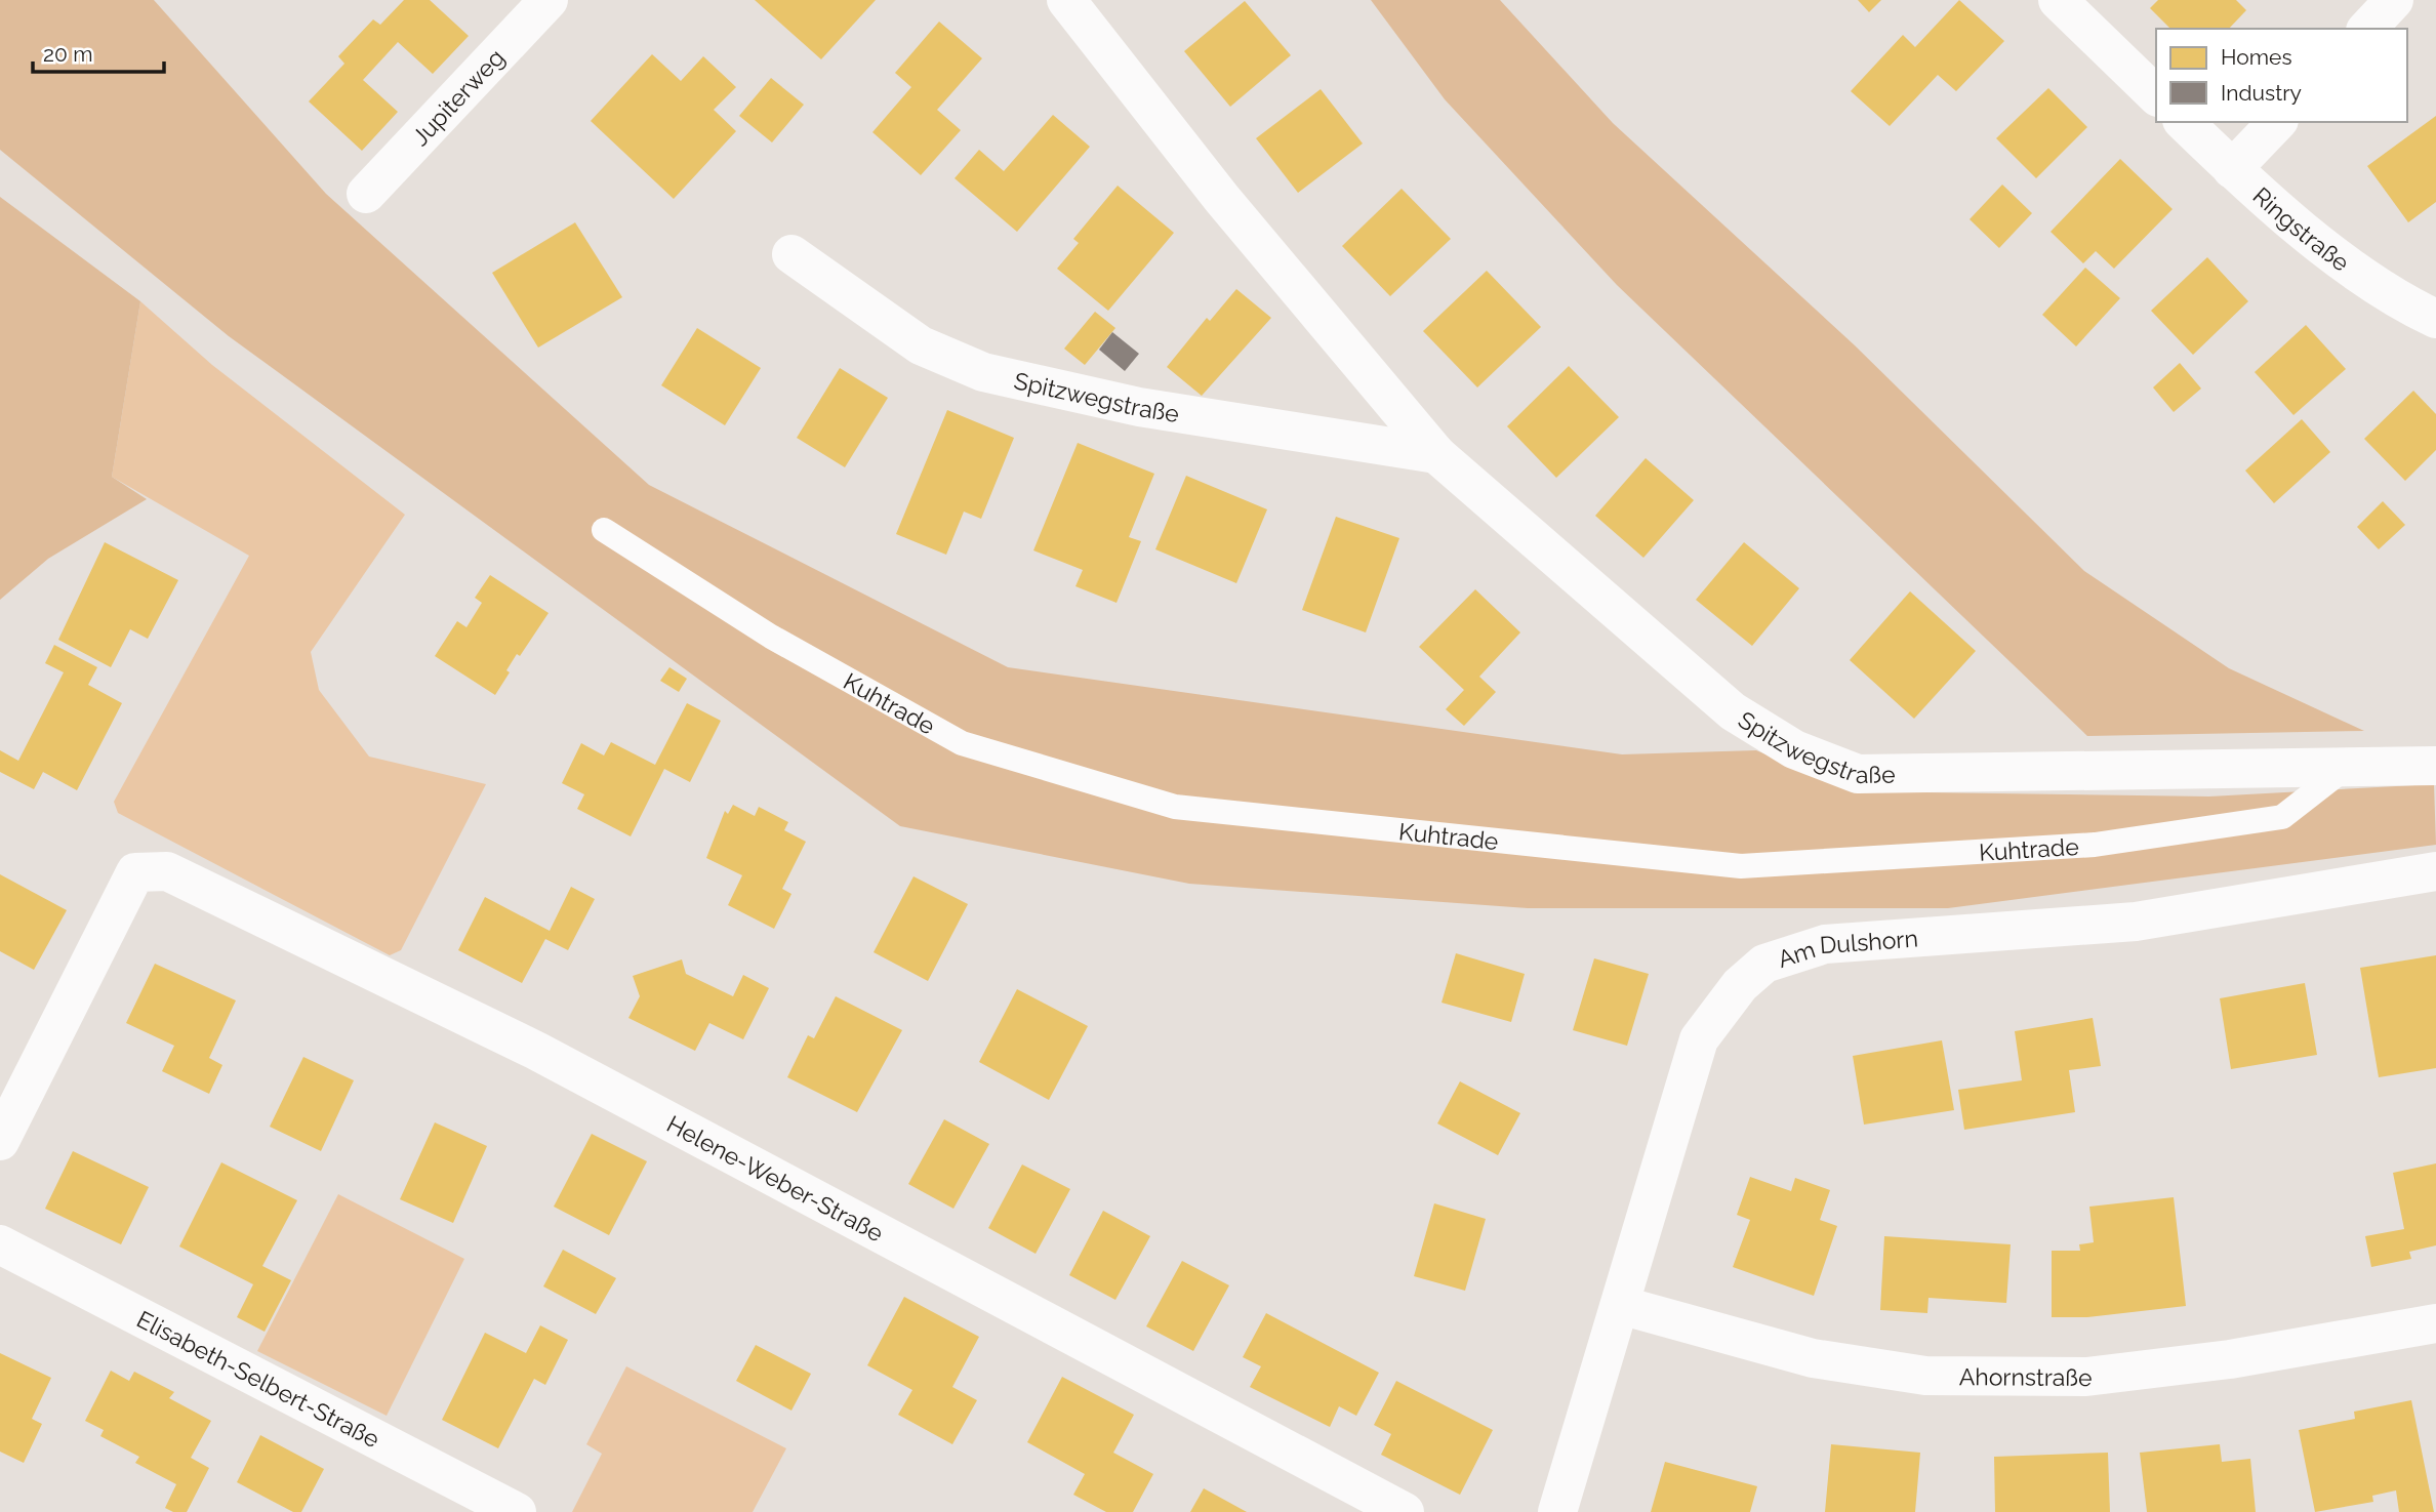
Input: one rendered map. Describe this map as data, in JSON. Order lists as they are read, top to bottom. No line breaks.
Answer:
{"streets":{"street":["Jupiterweg","Ringstraße","Spitzwegstraße","Am Dulshorn","Helene-Weber-Straße","Ahornstraße","Elisabeth-Selbert-Straße"],"lane":["Kuhtrade"]},"crossings":[["Spitzwegstraße","Kuhtrade"],["Am Dulshorn","Ahornstraße"]],"legend":["Homes","Industry"],"scale_bar":"20 m"}
